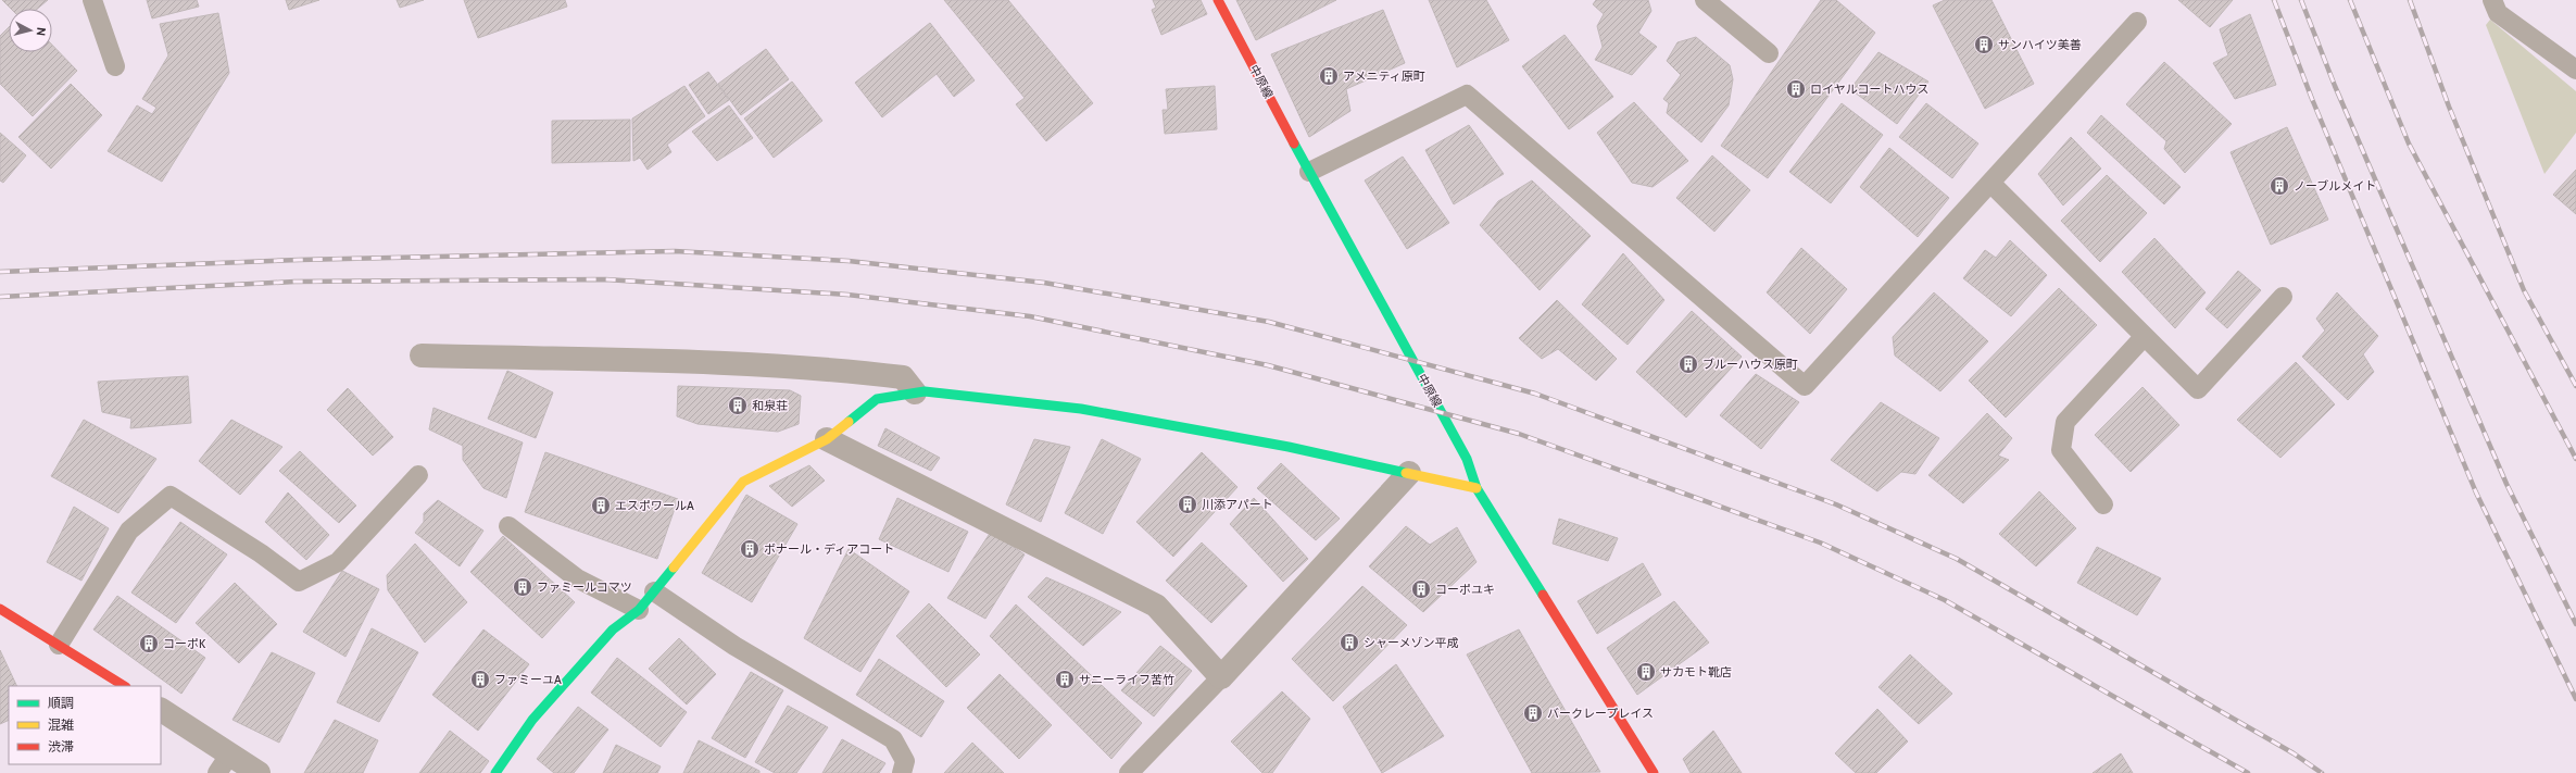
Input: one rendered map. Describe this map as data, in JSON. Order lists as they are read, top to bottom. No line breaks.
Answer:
{"streets":{"street":["中原線"]},"places":{"building":["サンハイツ美善","アメニティ原町","ロイヤルコートハウス","ノーブルメイト","ブルーハウス原町","和泉荘","川添アパート","エスポワールA","ボナール・ディアコート","ファミールコマツ","コーポユキ","シャーメゾン平成","コーポK","サカモト靴店","ファミーユA","サニーライフ苦竹","バークレープレイス"]},"legend":["順調","混雑","渋滞"],"north":"right"}
